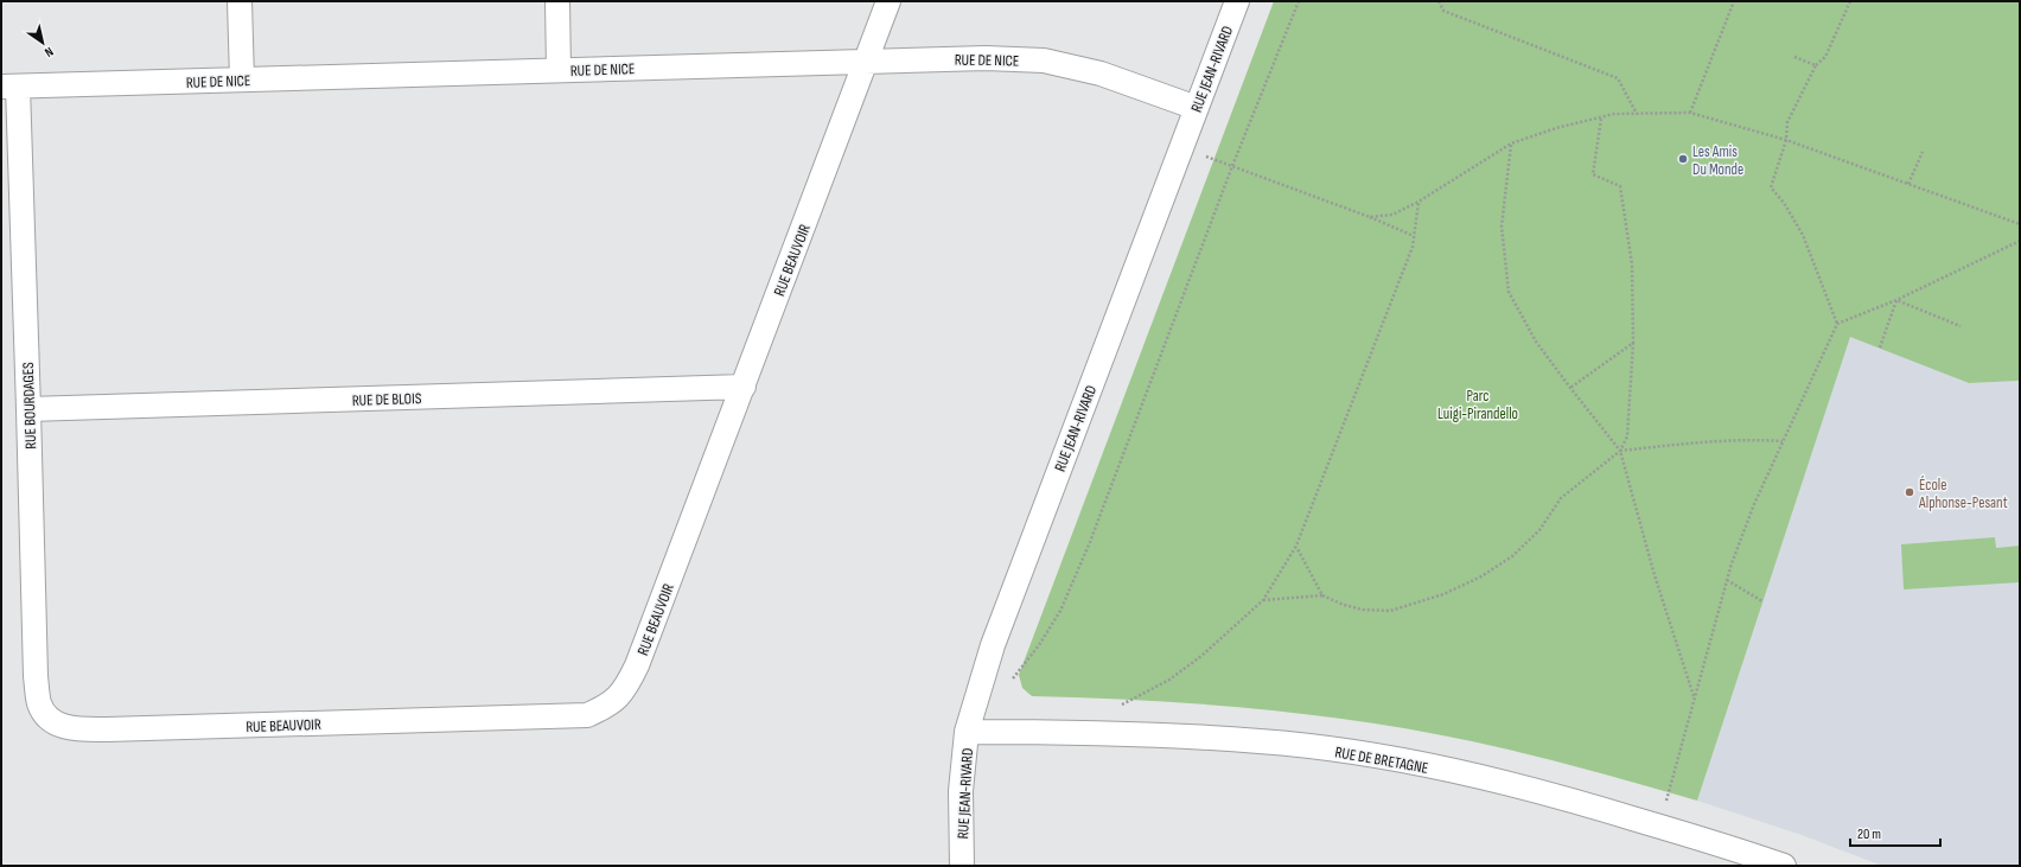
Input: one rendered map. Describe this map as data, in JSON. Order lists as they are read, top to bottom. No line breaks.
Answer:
{"streets":{"street":["RUE DE NICE","RUE JEAN-RIVARD","RUE BEAUVOIR","RUE DE BLOIS","RUE BOURDAGES","RUE DE BRETAGNE"]},"crossings":[["RUE DE NICE","RUE JEAN-RIVARD"],["RUE DE NICE","RUE BEAUVOIR"],["RUE DE NICE","RUE BOURDAGES"],["RUE JEAN-RIVARD","RUE DE BRETAGNE"],["RUE BEAUVOIR","RUE DE BLOIS"],["RUE BEAUVOIR","RUE BOURDAGES"],["RUE DE BLOIS","RUE BOURDAGES"]],"parks":["Parc Luigi-Pirandello"],"places":["Les Amis Du Monde","École Alphonse-Pesant"],"scale_bar":"20 m","north":"bottom right"}
